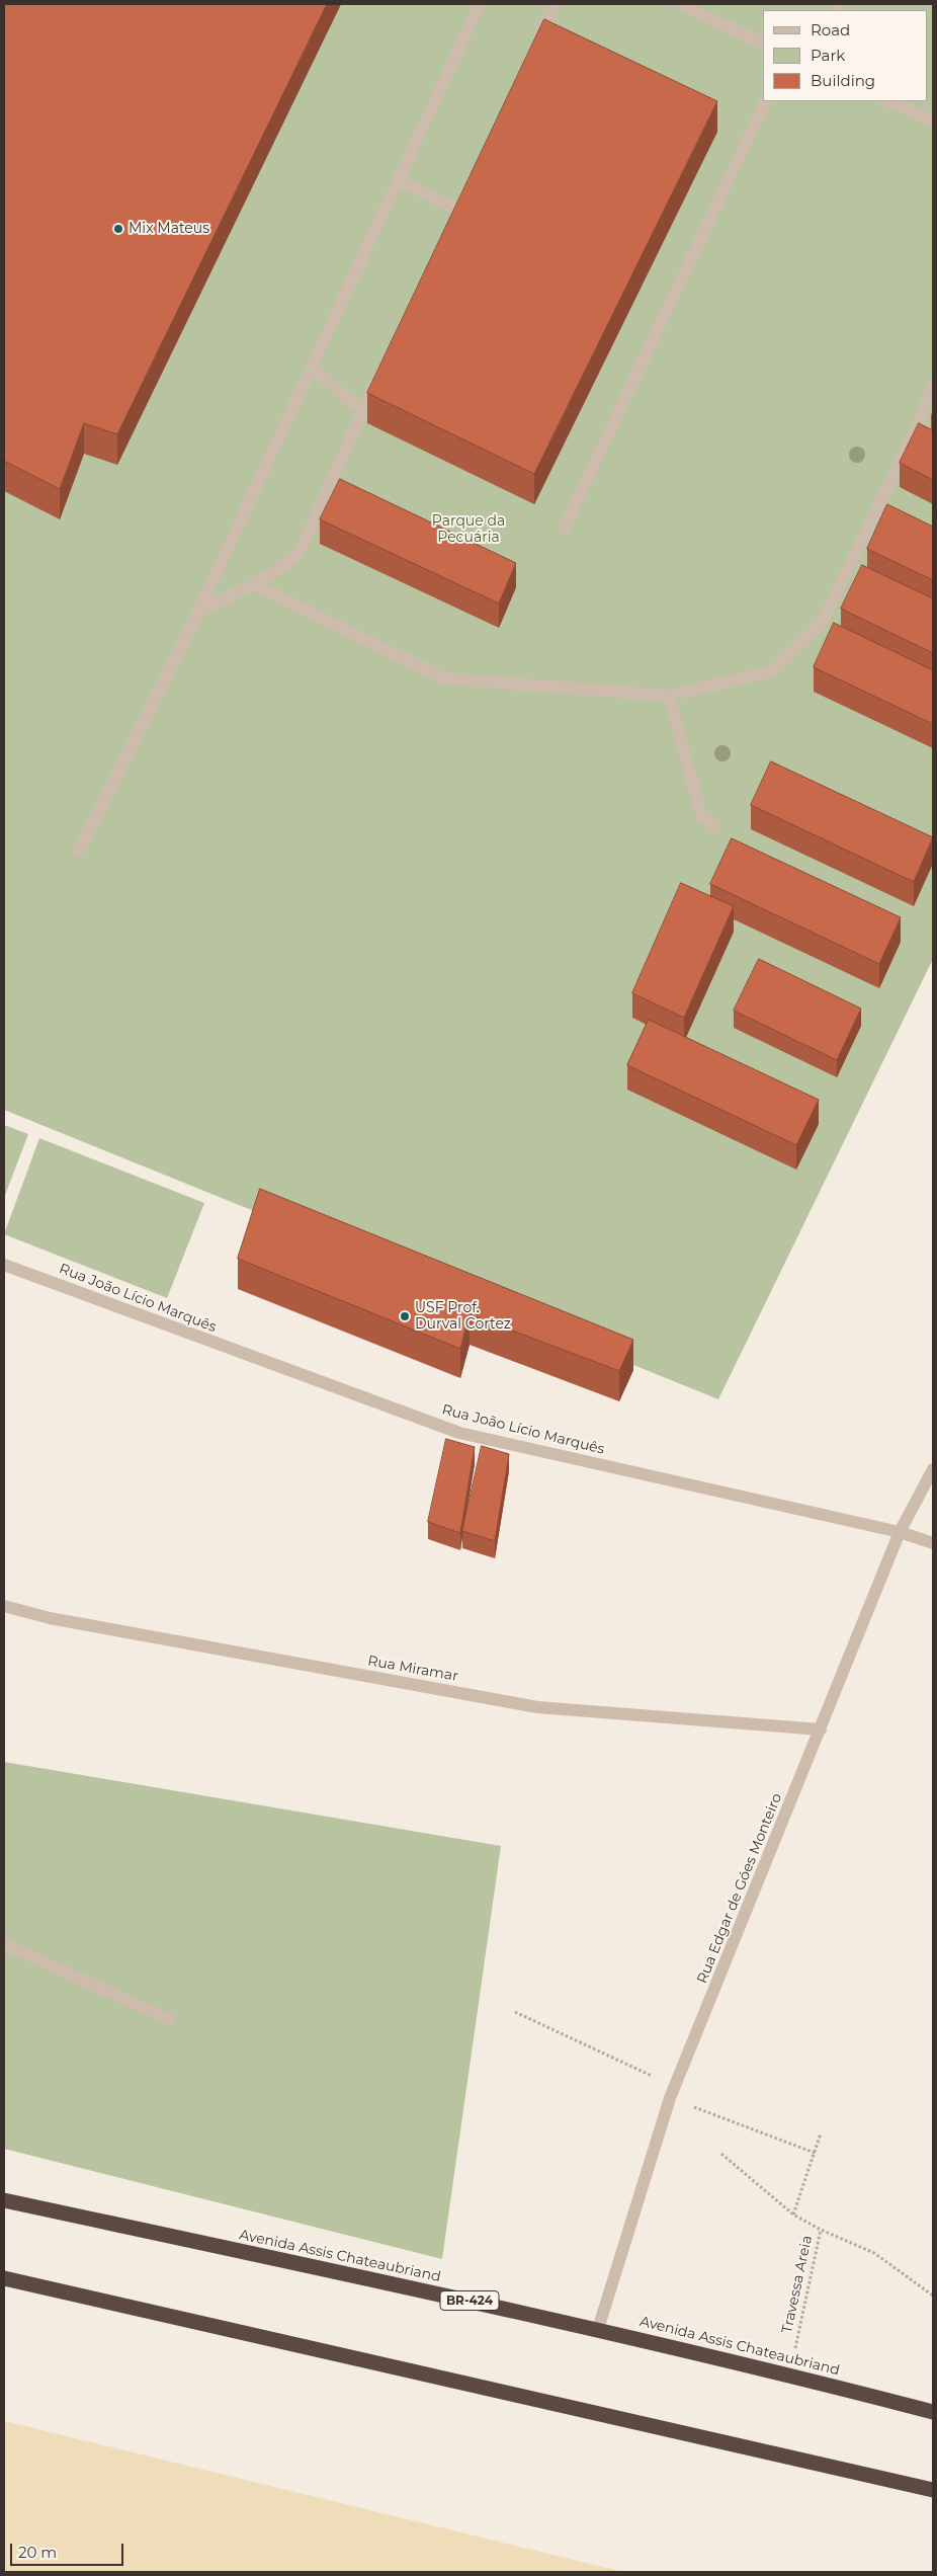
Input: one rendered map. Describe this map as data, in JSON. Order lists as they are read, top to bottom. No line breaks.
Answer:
{"streets":{"highway":["Avenida Assis Chateaubriand","BR-424"],"street":["Rua João Lício Marquês","Rua Miramar","Rua Edgar de Góes Monteiro"],"path":["Travessa Areia"]},"crossings":[["Rua João Lício Marquês","Rua Edgar de Góes Monteiro"],["Rua Miramar","Rua Edgar de Góes Monteiro"],["Rua Edgar de Góes Monteiro","Avenida Assis Chateaubriand"],["Avenida Assis Chateaubriand","Travessa Areia"]],"parks":["Parque da Pecuária"],"places":["Mix Mateus","USF Prof. Durval Cortez"],"legend":["Road","Park","Building"],"scale_bar":"20 m"}
